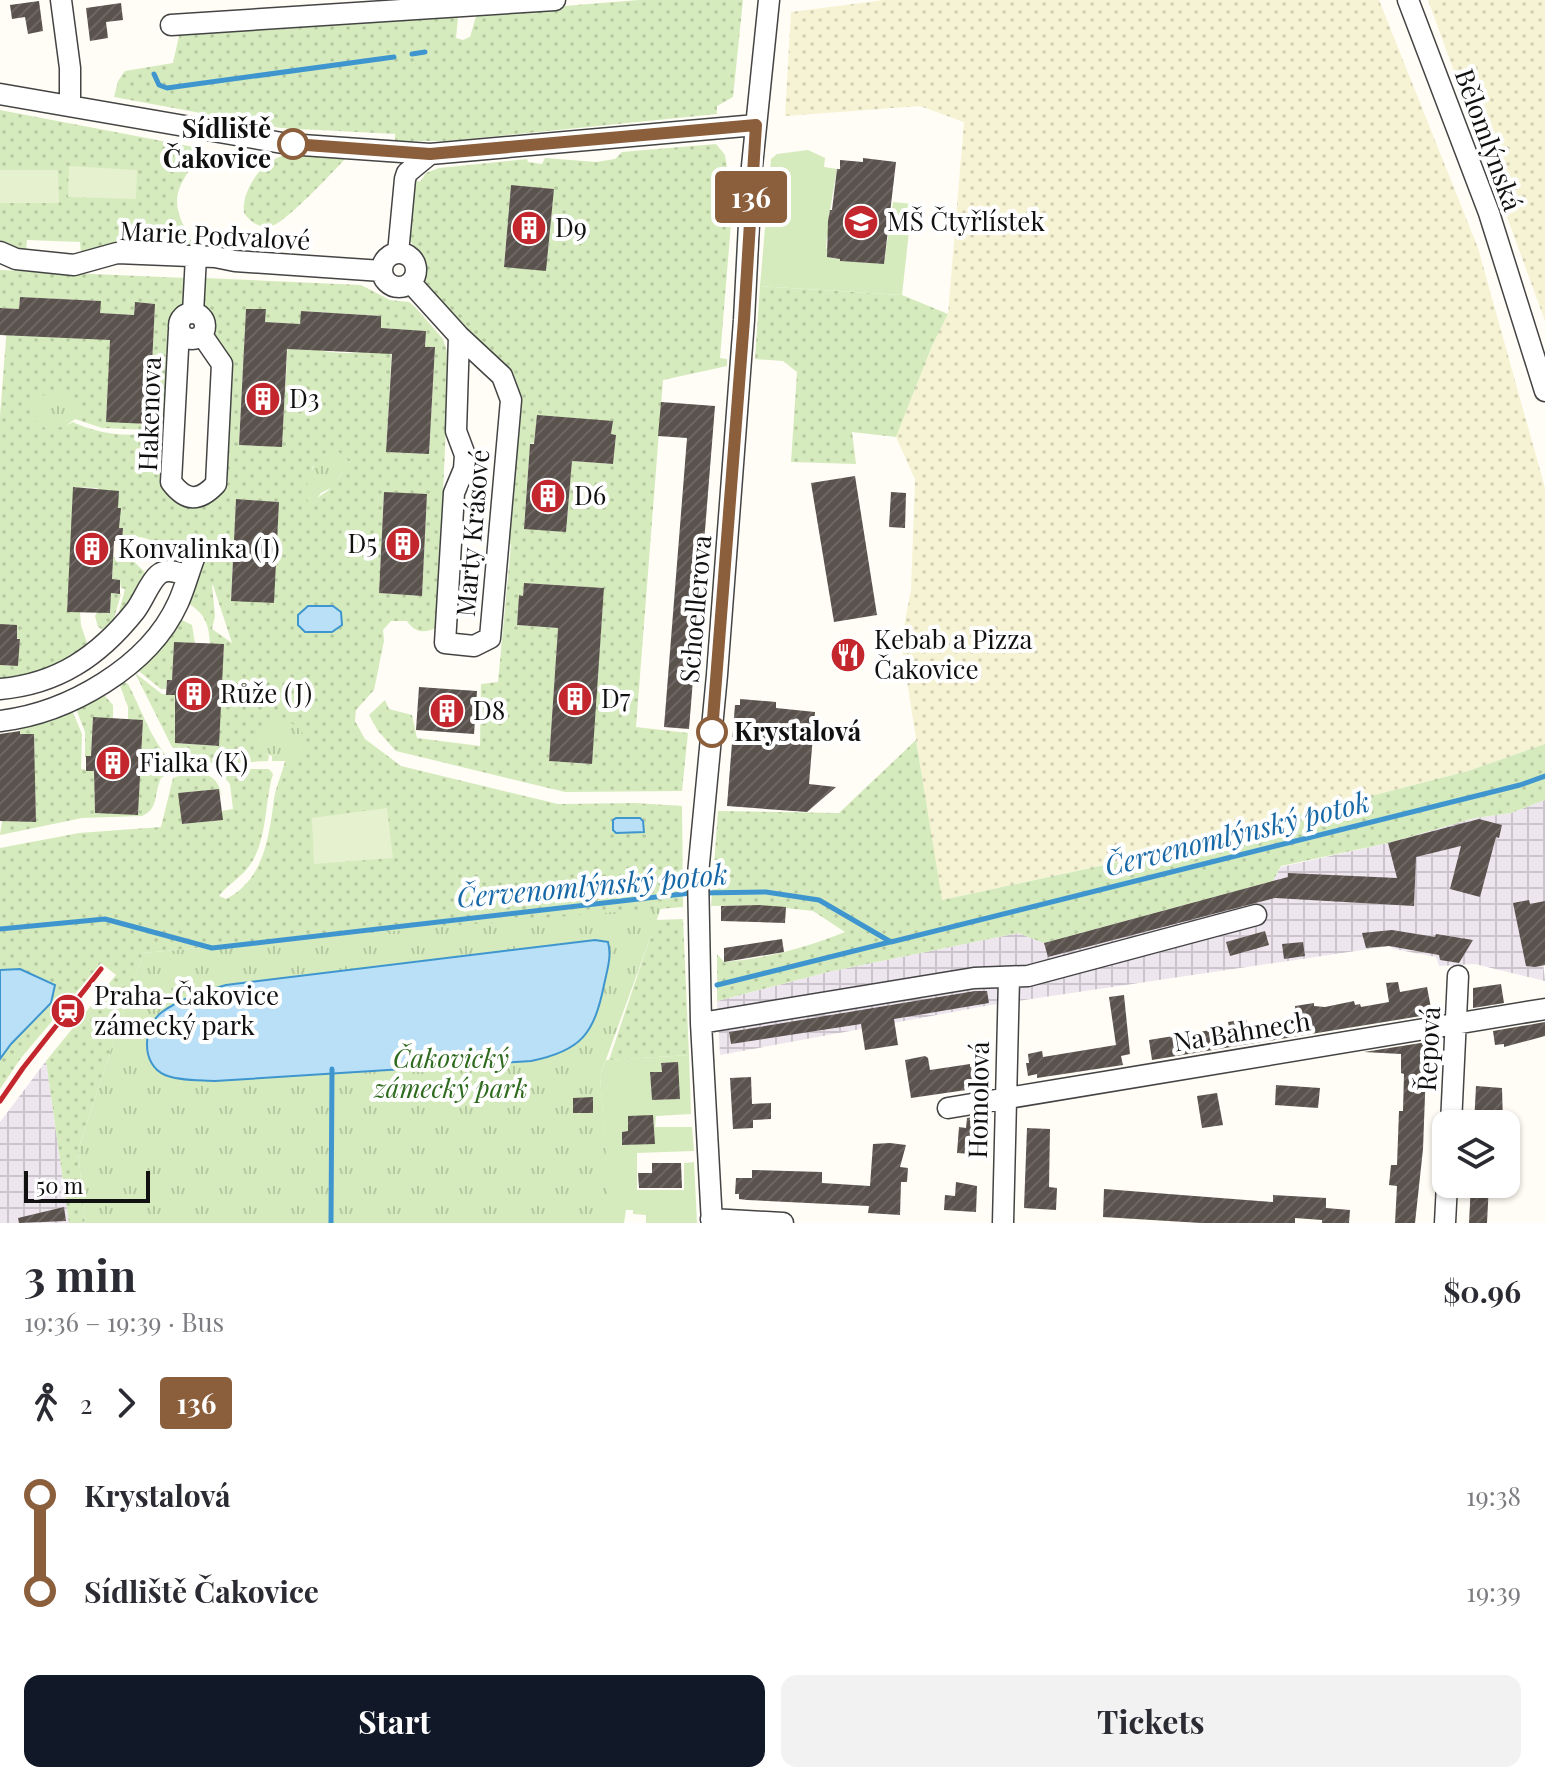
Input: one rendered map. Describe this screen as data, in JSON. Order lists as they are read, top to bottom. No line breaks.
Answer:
{"streets":{"street":["Bělomlýnská","Marie Podvalové","Hakenova","Marty Krásové","Schoellerova","Na Bahnech","Řepová","Homolová"]},"crossings":[["Marie Podvalové","Hakenova"],["Marie Podvalové","Marty Krásové"],["Na Bahnech","Řepová"],["Na Bahnech","Homolová"]],"water":["Červenomlýnský potok"],"parks":["Čakovický zámecký park"],"places":{"other":["Sídliště Čakovice","Krystalová"],"school or university":["MŠ Čtyřlístek"],"building":["D9","D3","D6","D5","Konvalinka (I)","Růže (J)","D7","D8","Fialka (K)"],"restaurant":["Kebab a Pizza Čakovice"],"station":["Praha-Čakovice zámecký park"]},"lines":["bus line 136"],"scale_bar":"50 m","page":{"on_map":"136","scale":"50 m","heading":["3 min","19:36 – 19:39 · Bus","$0.96"],"legs":["2","136"],"list":[{"name":"Krystalová","value":"19:38"},{"name":"Sídliště Čakovice","value":"19:39"}],"buttons":["Start","Tickets"]}}
